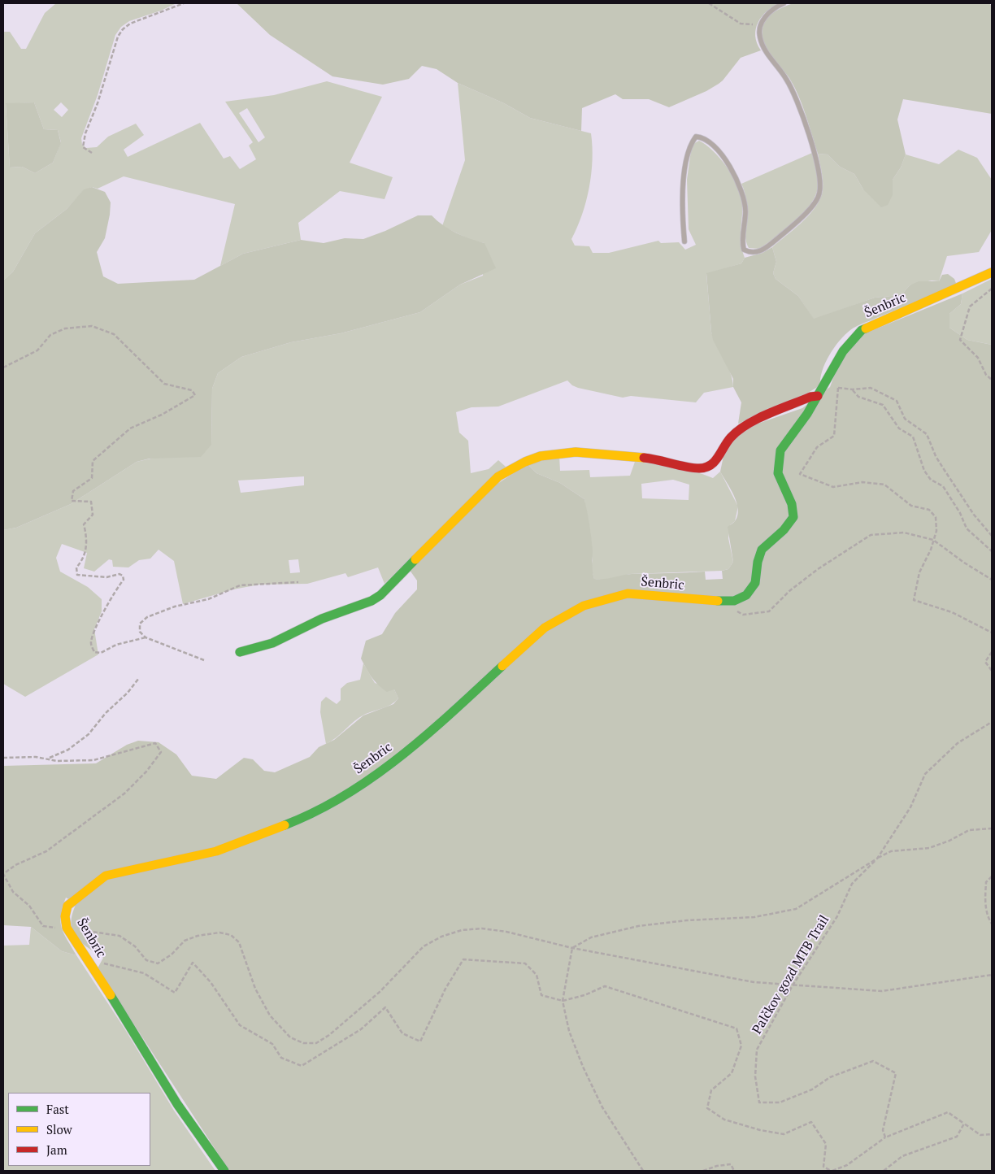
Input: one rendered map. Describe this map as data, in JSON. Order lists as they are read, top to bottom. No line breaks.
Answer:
{"streets":{"street":["Šenbric"],"path":["Palčkov gozd MTB Trail"]},"legend":["Fast","Slow","Jam"]}
